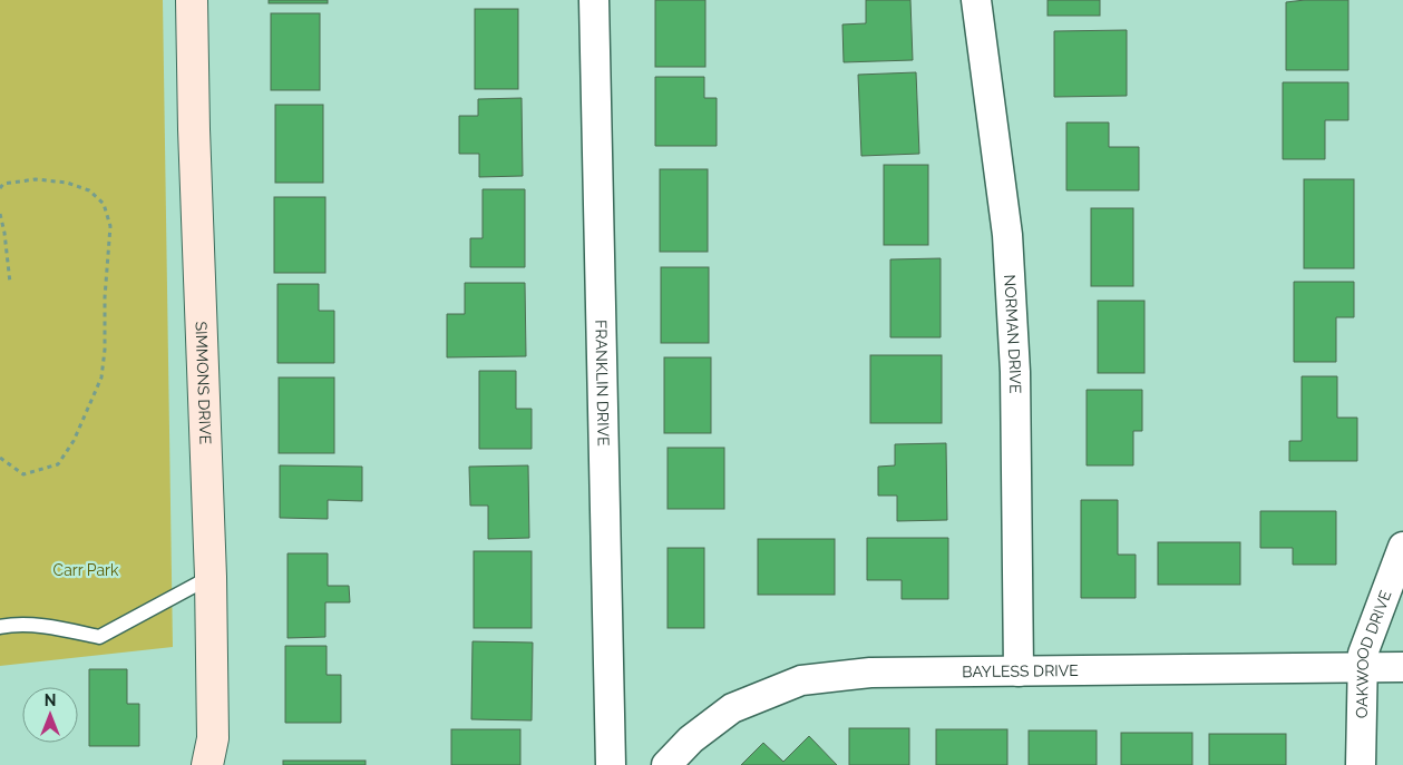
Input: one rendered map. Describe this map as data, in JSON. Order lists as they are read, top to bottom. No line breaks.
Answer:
{"streets":{"street":["NORMAN DRIVE","SIMMONS DRIVE","FRANKLIN DRIVE","OAKWOOD DRIVE","BAYLESS DRIVE"]},"crossings":[["NORMAN DRIVE","BAYLESS DRIVE"],["OAKWOOD DRIVE","BAYLESS DRIVE"]],"parks":["Carr Park"],"north":"top"}
